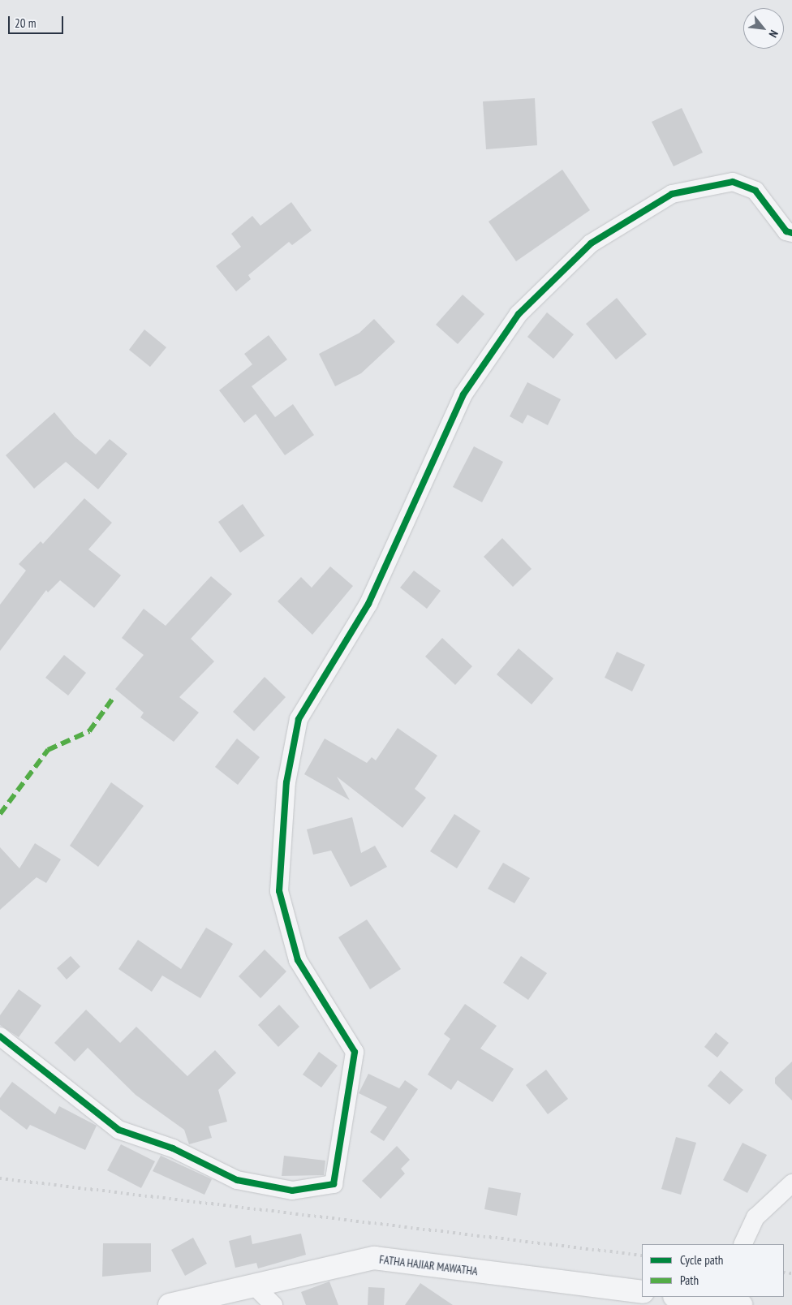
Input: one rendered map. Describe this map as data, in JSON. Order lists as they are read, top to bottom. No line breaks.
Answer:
{"streets":{"street":["FATHA HAJIAR MAWATHA"]},"legend":["Cycle path","Path"],"scale_bar":"20 m","north":"bottom right"}
